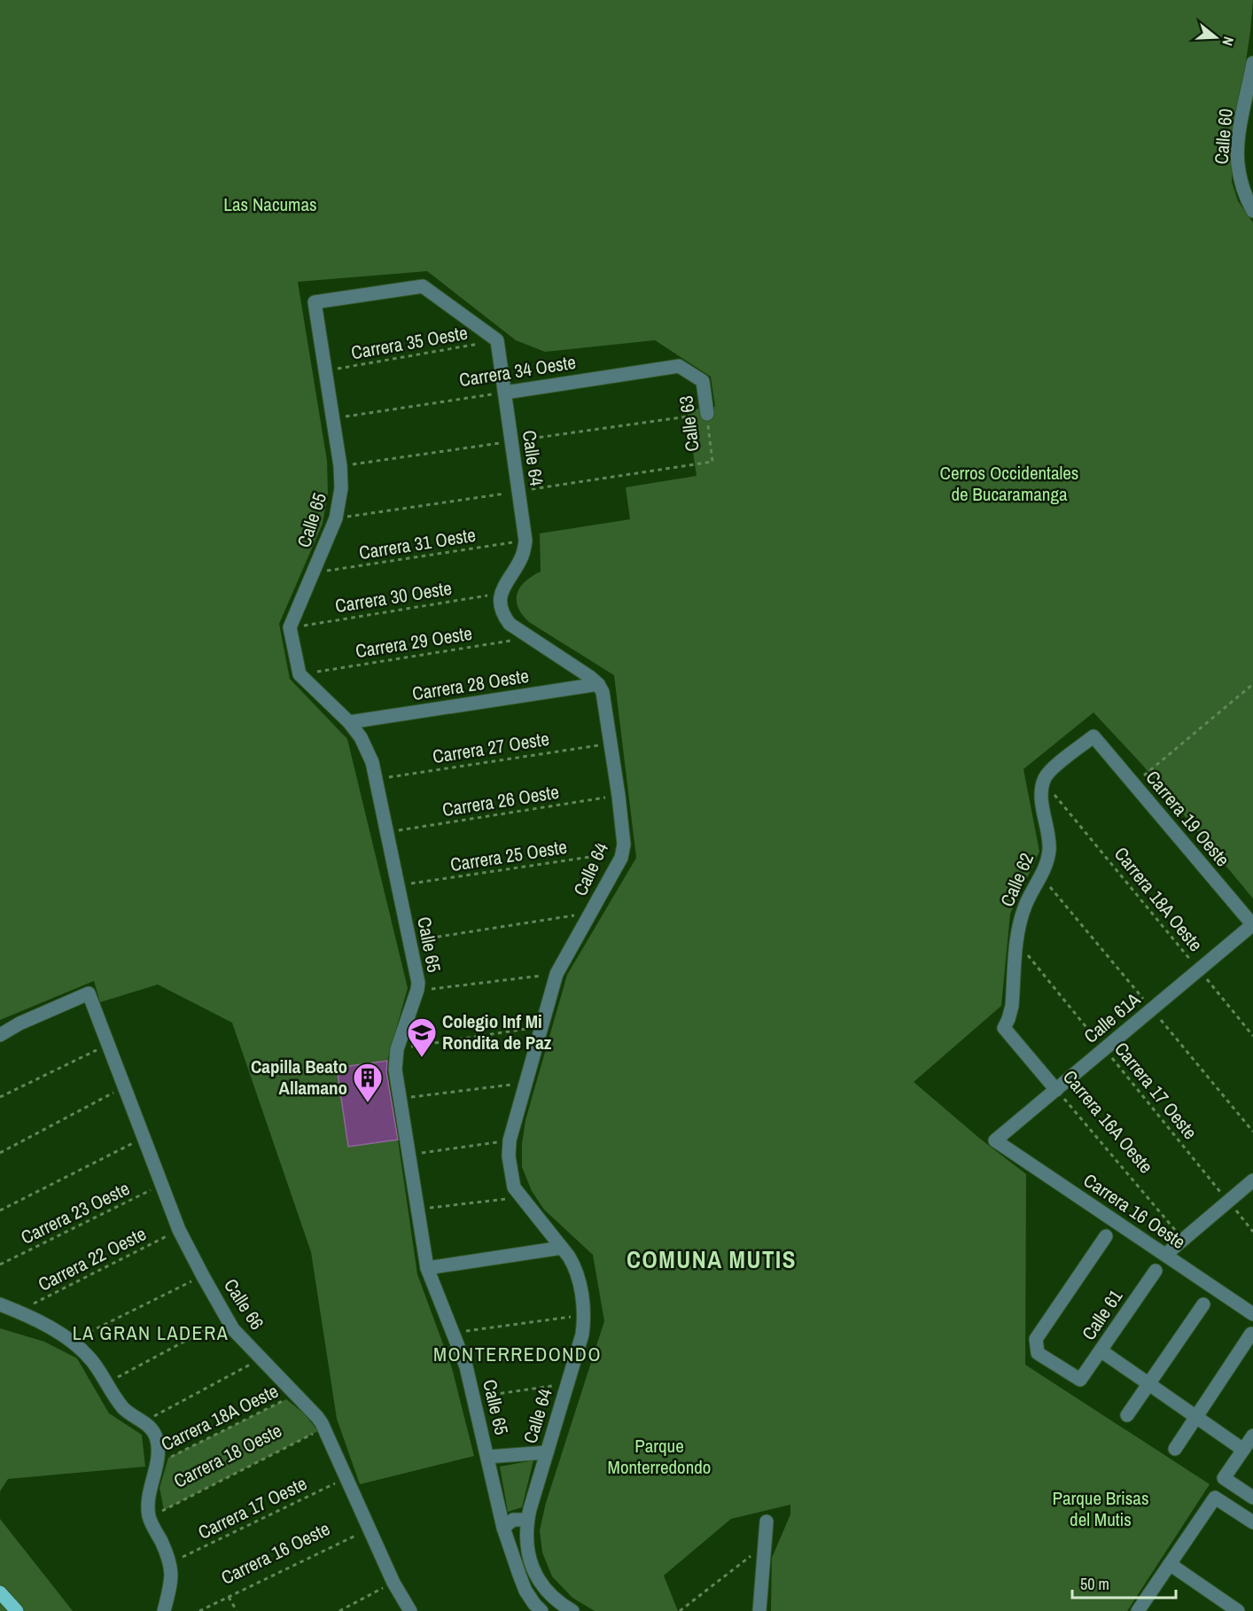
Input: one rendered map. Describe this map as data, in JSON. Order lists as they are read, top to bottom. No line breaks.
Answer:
{"streets":{"street":["Calle 60","Carrera 34 Oeste","Calle 63","Calle 64","Calle 65","Carrera 28 Oeste","Carrera 19 Oeste","Calle 62","Calle 61A","Carrera 16A Oeste","Carrera 16 Oeste","Calle 66","Calle 61"],"path":["Carrera 35 Oeste","Carrera 31 Oeste","Carrera 30 Oeste","Carrera 29 Oeste","Carrera 27 Oeste","Carrera 26 Oeste","Carrera 25 Oeste","Carrera 18A Oeste","Carrera 17 Oeste","Carrera 23 Oeste","Carrera 22 Oeste","Carrera 18 Oeste"]},"crossings":[["Carrera 35 Oeste","Calle 64"],["Carrera 35 Oeste","Calle 65"],["Carrera 34 Oeste","Calle 63"],["Carrera 34 Oeste","Calle 64"],["Carrera 34 Oeste","Calle 65"],["Calle 64","Calle 65"],["Calle 64","Carrera 31 Oeste"],["Calle 64","Carrera 30 Oeste"],["Calle 64","Carrera 28 Oeste"],["Calle 64","Carrera 27 Oeste"],["Calle 64","Carrera 26 Oeste"],["Calle 64","Carrera 25 Oeste"],["Calle 65","Carrera 31 Oeste"],["Calle 65","Carrera 30 Oeste"],["Calle 65","Carrera 29 Oeste"],["Calle 65","Carrera 28 Oeste"],["Calle 65","Carrera 27 Oeste"],["Calle 65","Carrera 26 Oeste"],["Calle 65","Carrera 25 Oeste"],["Carrera 19 Oeste","Calle 62"],["Carrera 19 Oeste","Carrera 18A Oeste"],["Carrera 19 Oeste","Calle 61A"],["Calle 62","Carrera 18A Oeste"],["Calle 62","Carrera 17 Oeste"],["Calle 62","Carrera 16A Oeste"],["Carrera 18A Oeste","Calle 61A"],["Carrera 18A Oeste","Calle 66"],["Calle 61A","Carrera 17 Oeste"],["Calle 61A","Carrera 16A Oeste"],["Calle 61A","Carrera 16 Oeste"],["Carrera 17 Oeste","Calle 66"],["Carrera 16 Oeste","Calle 66"],["Carrera 23 Oeste","Calle 66"],["Carrera 22 Oeste","Calle 66"],["Calle 66","Carrera 18 Oeste"]],"districts":["COMUNA MUTIS","LA GRAN LADERA","MONTERREDONDO"],"parks":["Las Nacumas","Cerros Occidentales de Bucaramanga","Parque Monterredondo","Parque Brisas del Mutis"],"places":{"school or university":["Colegio Inf Mi Rondita de Paz"],"building":["Capilla Beato Allamano"]},"scale_bar":"50 m","north":"right"}
